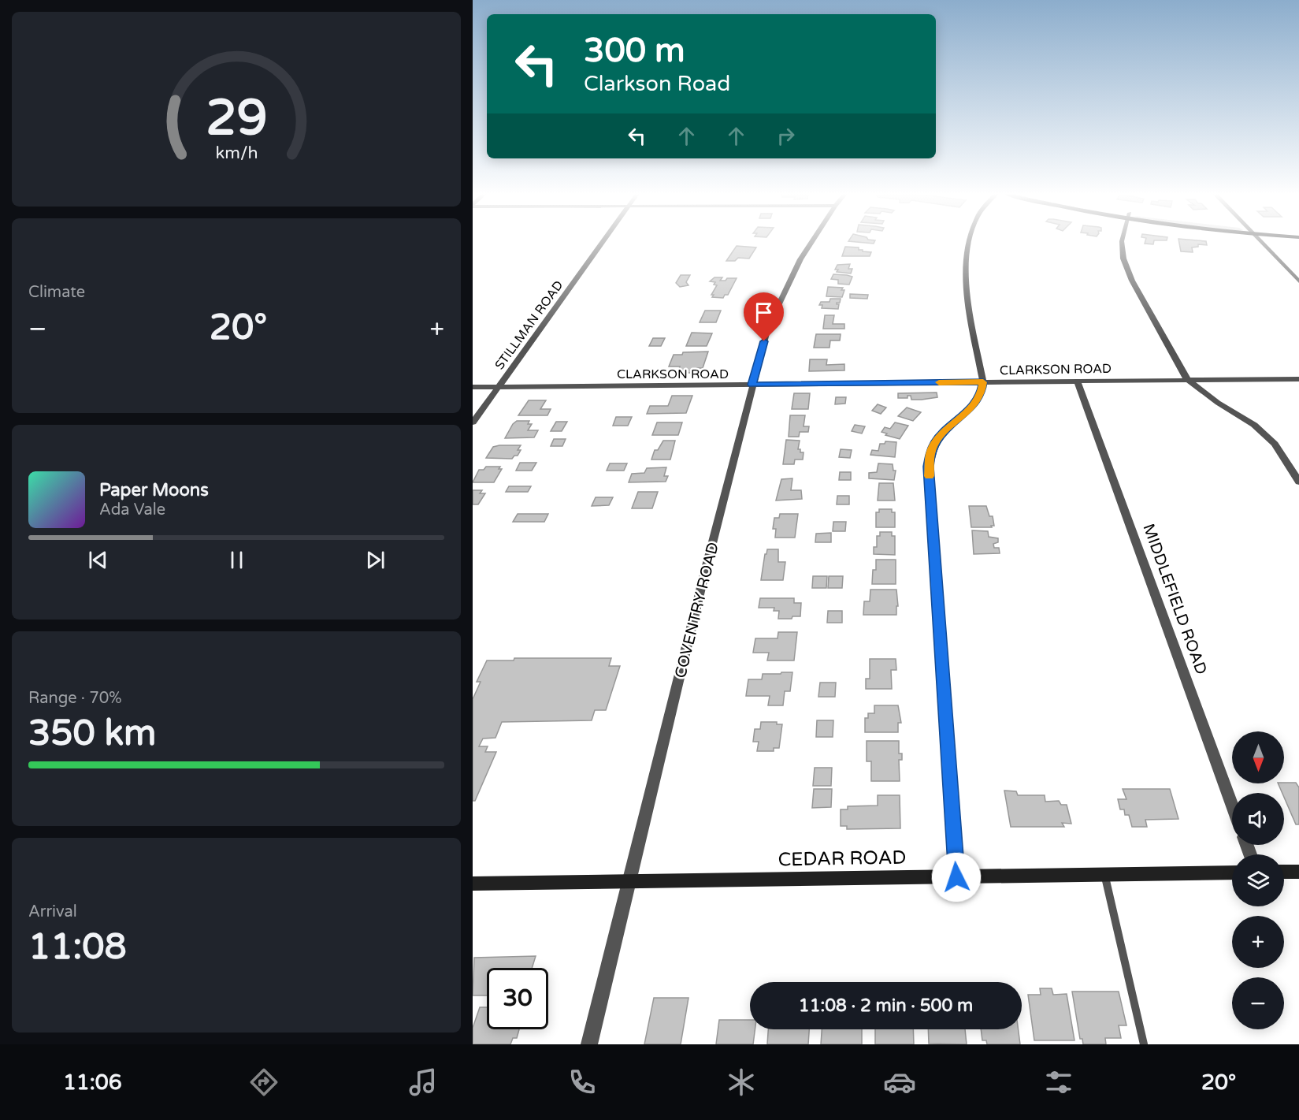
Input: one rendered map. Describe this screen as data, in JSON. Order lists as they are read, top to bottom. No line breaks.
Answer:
{"streets":{"main road":["CEDAR ROAD"],"street":["STILLMAN ROAD","CLARKSON ROAD","MIDDLEFIELD ROAD","COVENTRY ROAD"]},"crossings":[["STILLMAN ROAD","CLARKSON ROAD"],["CLARKSON ROAD","MIDDLEFIELD ROAD"],["CLARKSON ROAD","COVENTRY ROAD"],["COVENTRY ROAD","CEDAR ROAD"]],"north":"bottom","page":{"turn":["300 m","Clarkson Road"],"tile":["Climate",["Range · 70%","350 km"],["Arrival","11:08"]],"heat":["−","20°","+"],"song":["Paper Moons","Ada Vale"],"map_buttons":["+","−"],"limit":"30","trip":"11:08 · 2 min · 500 m","tabs":["11:06","20°"],"gauge":["29","km/h"]}}
